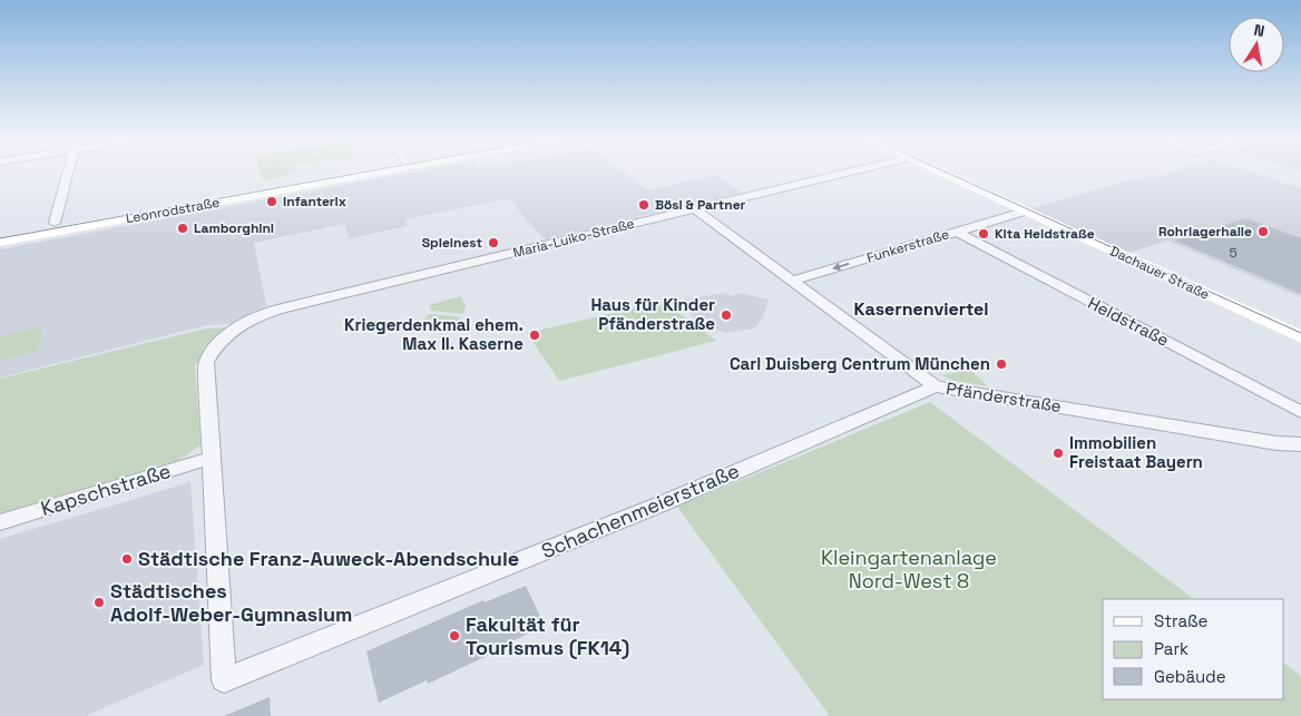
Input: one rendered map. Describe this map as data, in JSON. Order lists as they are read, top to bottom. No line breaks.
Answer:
{"streets":{"main road":["Leonrodstraße","Dachauer Straße"],"street":["Maria-Luiko-Straße","Funkerstraße","Heldstraße","Pfänderstraße","Kapschstraße","Schachenmeierstraße"]},"crossings":[["Maria-Luiko-Straße","Pfänderstraße"],["Maria-Luiko-Straße","Schachenmeierstraße"],["Funkerstraße","Dachauer Straße"],["Funkerstraße","Heldstraße"],["Funkerstraße","Pfänderstraße"],["Pfänderstraße","Schachenmeierstraße"],["Kapschstraße","Schachenmeierstraße"]],"one_way":["Funkerstraße"],"districts":["Kasernenviertel"],"parks":["Kleingartenanlage Nord-West 8"],"places":["Infanterix","Bösl & Partner","Lamborghini","Rohrlagerhalle","Kita Heldstraße","Spielnest","Haus für Kinder Pfänderstraße","Kriegerdenkmal ehem. Max II. Kaserne","Carl Duisberg Centrum München","Immobilien Freistaat Bayern","Städtische Franz-Auweck-Abendschule","Städtisches Adolf-Weber-Gymnasium","Fakultät für Tourismus (FK14)"],"house_numbers":["5"],"legend":["Straße","Park","Gebäude"],"north":"top"}
